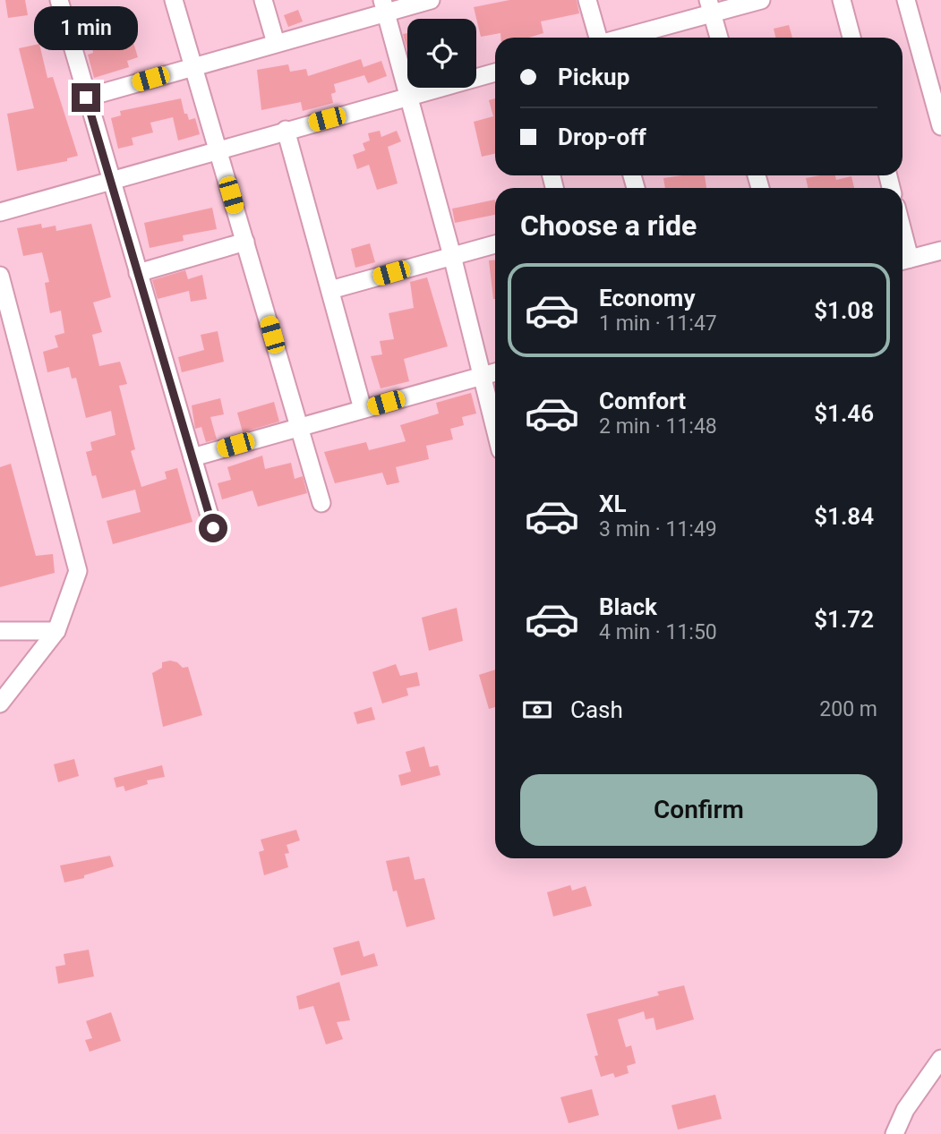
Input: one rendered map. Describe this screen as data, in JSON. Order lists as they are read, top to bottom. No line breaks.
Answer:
{"page":{"bubble":"1 min","banner":["Pickup","Drop-off"],"heading":"Choose a ride","list":[{"name":"Economy","note":"1 min · 11:47","value":"$1.08"},{"name":"Comfort","note":"2 min · 11:48","value":"$1.46"},{"name":"XL","note":"3 min · 11:49","value":"$1.84"},{"name":"Black","note":"4 min · 11:50","value":"$1.72"}],"pay":["Cash","200 m"],"buttons":"Confirm"}}
